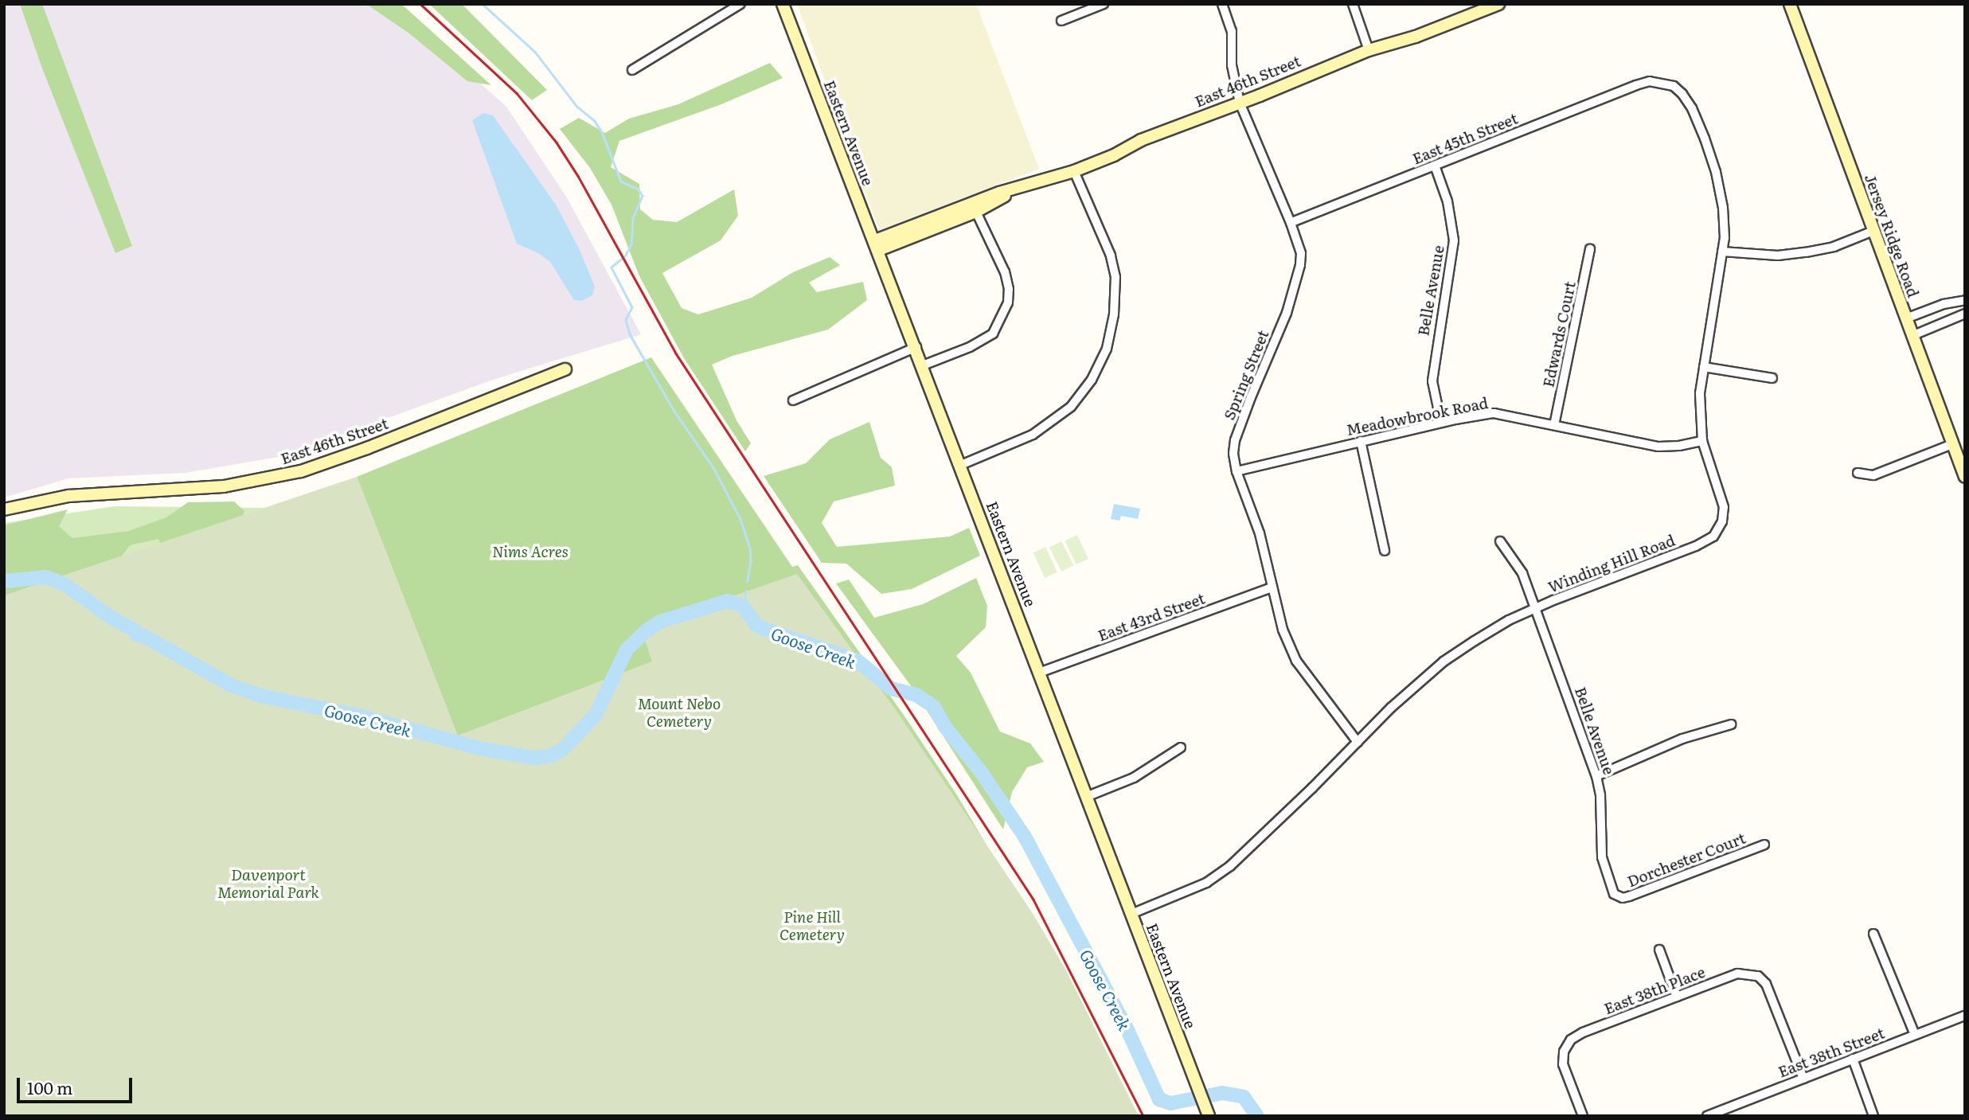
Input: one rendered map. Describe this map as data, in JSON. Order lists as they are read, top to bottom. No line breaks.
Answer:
{"streets":{"main road":["East 46th Street","Eastern Avenue","Jersey Ridge Road"],"street":["East 45th Street","Belle Avenue","Edwards Court","Spring Street","Meadowbrook Road","Winding Hill Road","East 43rd Street","Dorchester Court","East 38th Place","East 38th Street"]},"crossings":[["East 46th Street","Eastern Avenue"],["East 46th Street","Spring Street"],["Eastern Avenue","Winding Hill Road"],["Eastern Avenue","East 43rd Street"],["East 45th Street","Belle Avenue"],["East 45th Street","Spring Street"],["East 45th Street","Winding Hill Road"],["Belle Avenue","Meadowbrook Road"],["Belle Avenue","Winding Hill Road"],["Belle Avenue","Dorchester Court"],["Edwards Court","Meadowbrook Road"],["Spring Street","Meadowbrook Road"],["Spring Street","Winding Hill Road"],["Spring Street","East 43rd Street"],["Meadowbrook Road","Winding Hill Road"],["East 38th Place","East 38th Street"]],"water":["Goose Creek"],"parks":["Nims Acres","Mount Nebo Cemetery","Davenport Memorial Park","Pine Hill Cemetery"],"scale_bar":"100 m"}
